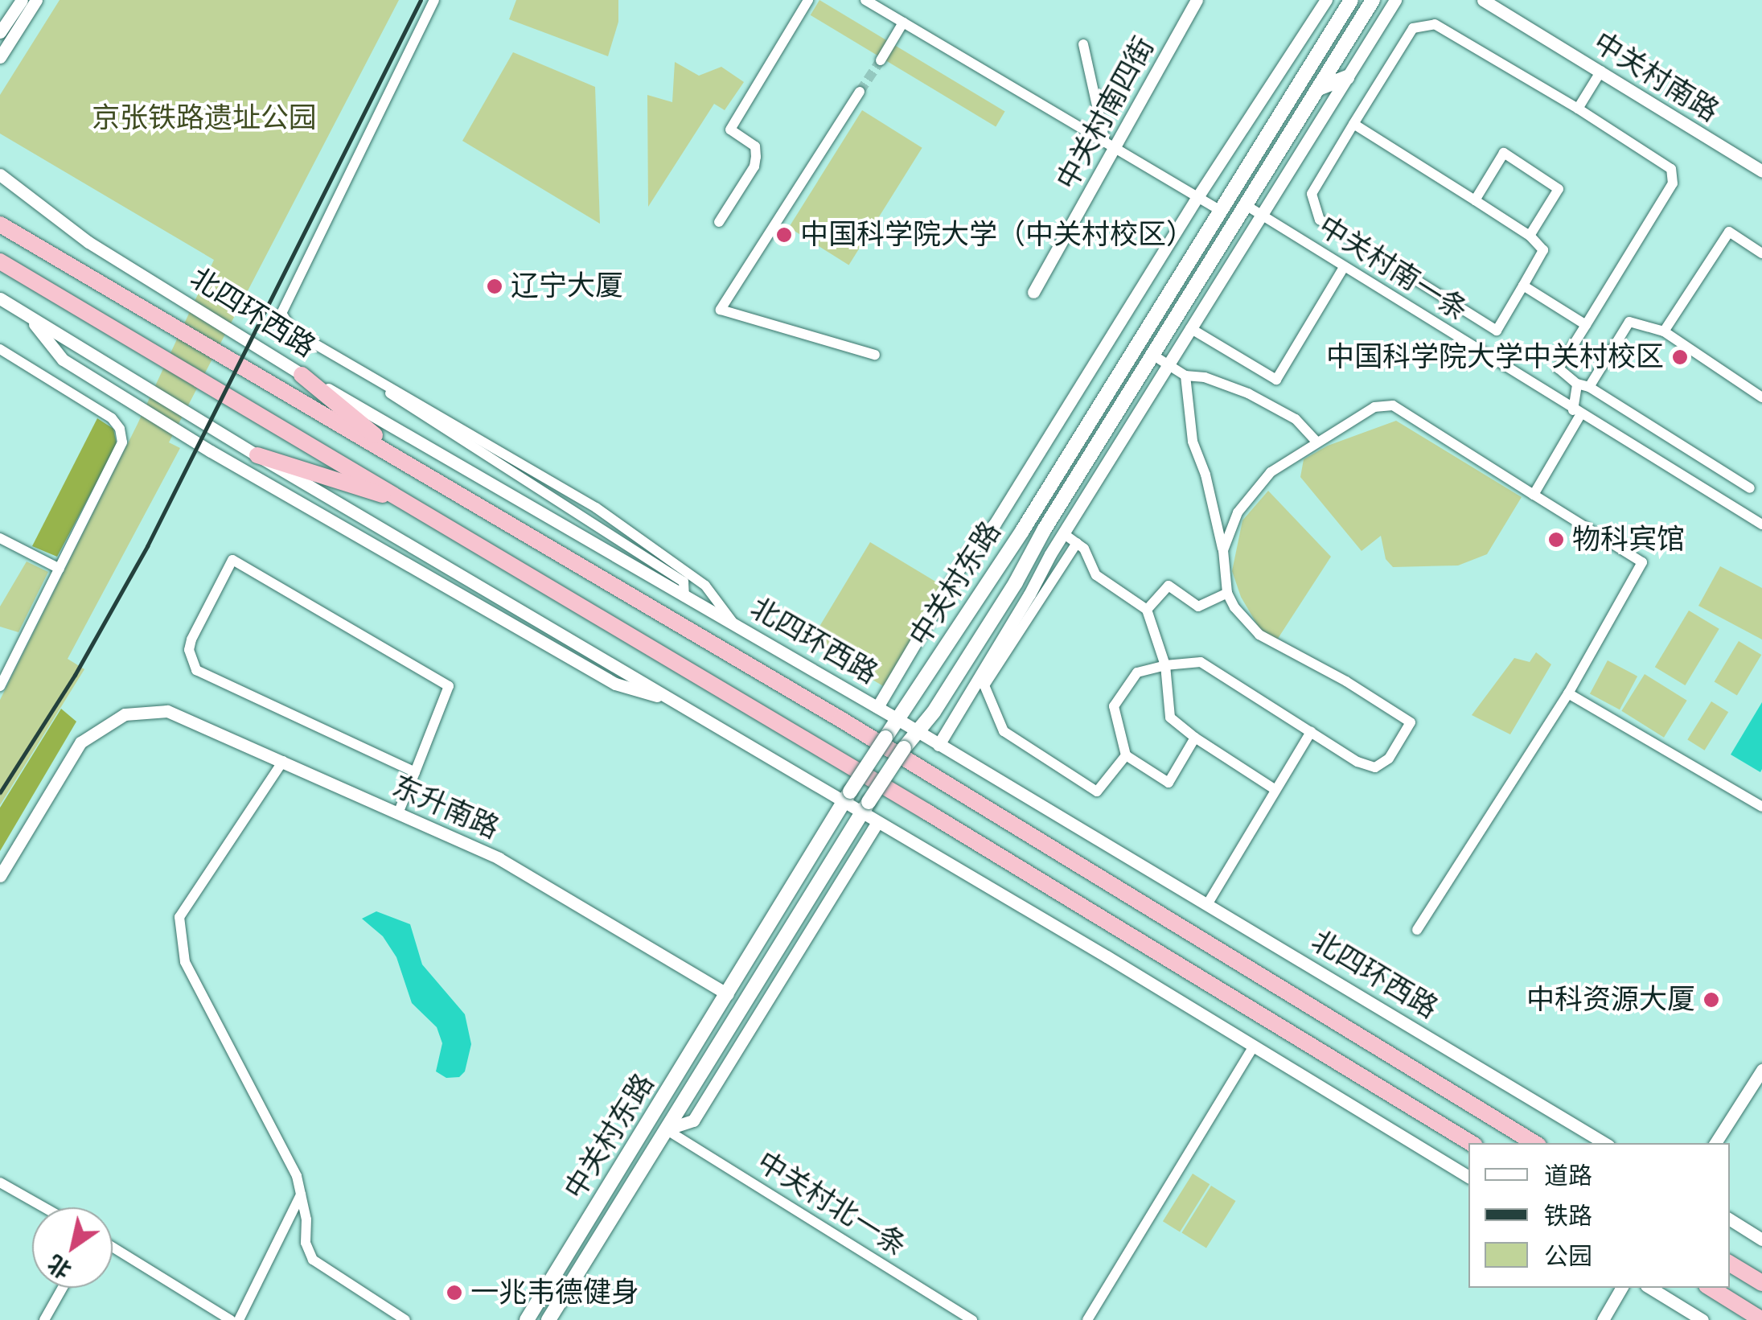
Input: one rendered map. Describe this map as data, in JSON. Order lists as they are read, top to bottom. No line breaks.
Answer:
{"streets":{"highway":["北四环西路"],"main road":["中关村东路"],"street":["中关村南路","中关村南四街","中关村南一条","东升南路","中关村北一条"]},"crossings":[["中关村南一条","中关村东路"],["北四环西路","中关村东路"],["中关村东路","东升南路"],["中关村东路","中关村北一条"]],"parks":["京张铁路遗址公园"],"places":["中国科学院大学（中关村校区）","辽宁大厦","中国科学院大学中关村校区","物科宾馆","中科资源大厦","一兆韦德健身"],"legend":["道路","铁路","公园"],"north":"bottom left"}
